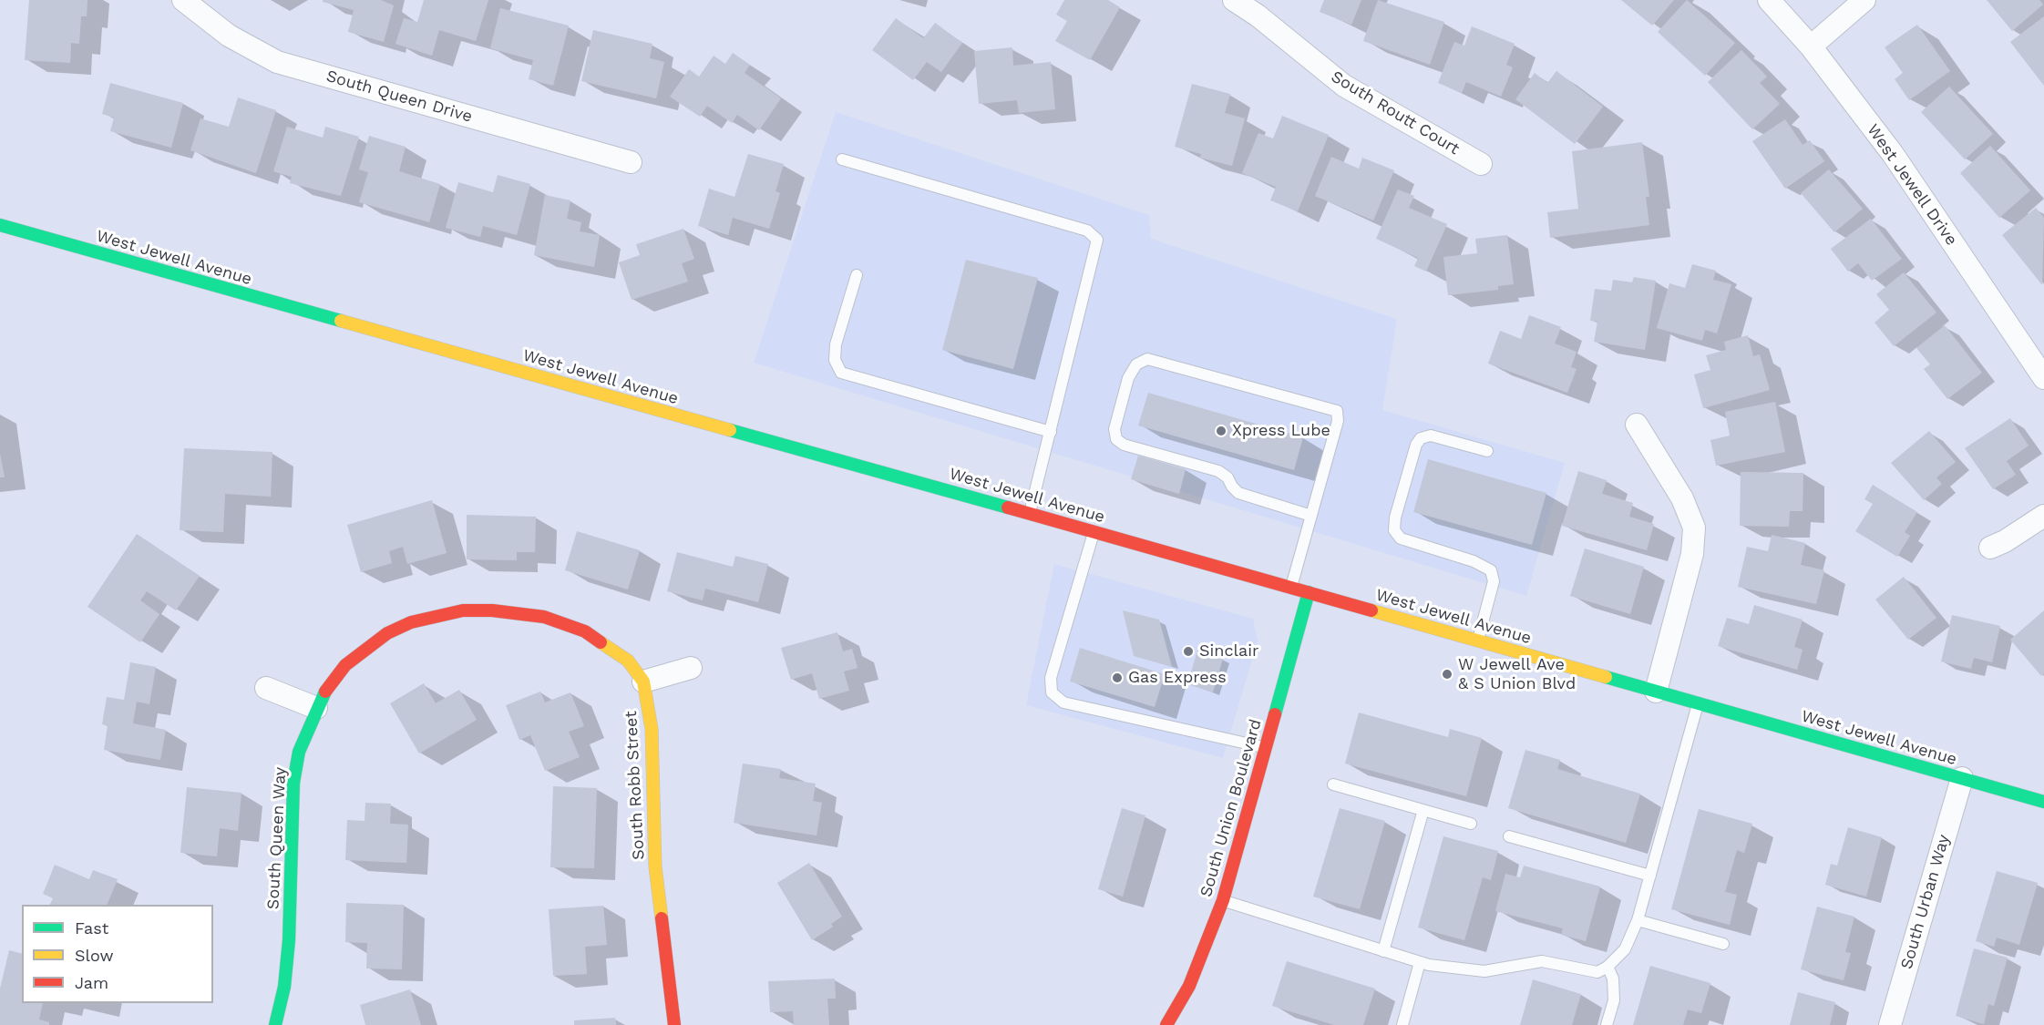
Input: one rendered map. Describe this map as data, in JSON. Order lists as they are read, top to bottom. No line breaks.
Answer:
{"streets":{"main road":["West Jewell Avenue","South Robb Street","South Union Boulevard","South Queen Way"],"street":["South Queen Drive","South Routt Court","West Jewell Drive","South Urban Way"]},"crossings":[["West Jewell Avenue","South Union Boulevard"],["West Jewell Avenue","South Urban Way"],["South Robb Street","South Queen Way"]],"places":["Xpress Lube","Sinclair","W Jewell Ave & S Union Blvd","Gas Express"],"legend":["Fast","Slow","Jam"]}
